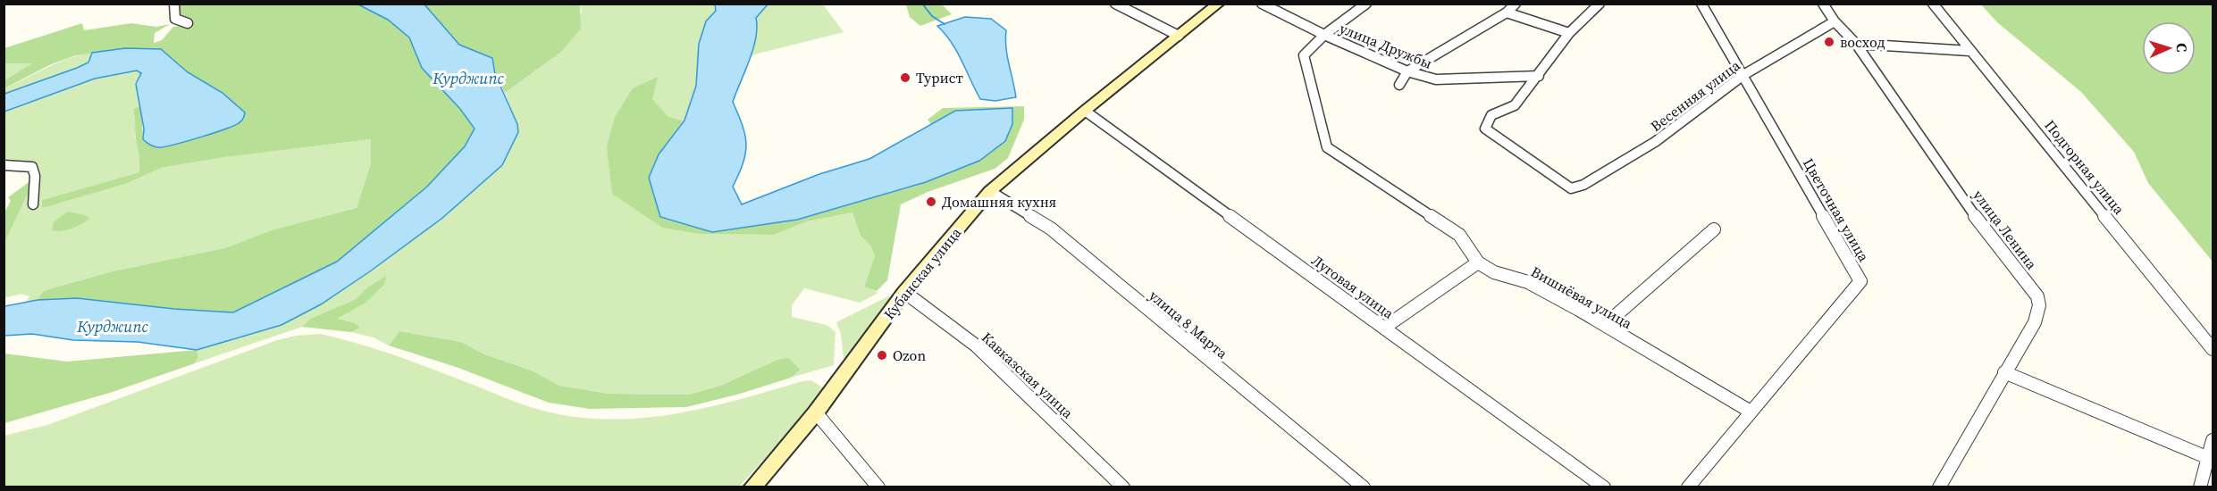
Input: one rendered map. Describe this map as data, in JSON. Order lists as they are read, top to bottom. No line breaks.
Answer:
{"streets":{"main road":["Кубанская улица"],"street":["улица Дружбы","Весенняя улица","Подгорная улица","Цветочная улица","улица Ленина","Луговая улица","Вишнёвая улица","улица 8 Марта","Кавказская улица"]},"crossings":[["улица Дружбы","Весенняя улица"],["улица Дружбы","Вишнёвая улица"],["Весенняя улица","Цветочная улица"],["Весенняя улица","улица Ленина"],["Цветочная улица","Вишнёвая улица"],["Кубанская улица","Луговая улица"],["Кубанская улица","улица 8 Марта"],["Кубанская улица","Кавказская улица"]],"water":["Курджипс"],"places":["восход","Турист","Домашняя кухня","Ozon"],"north":"right"}
